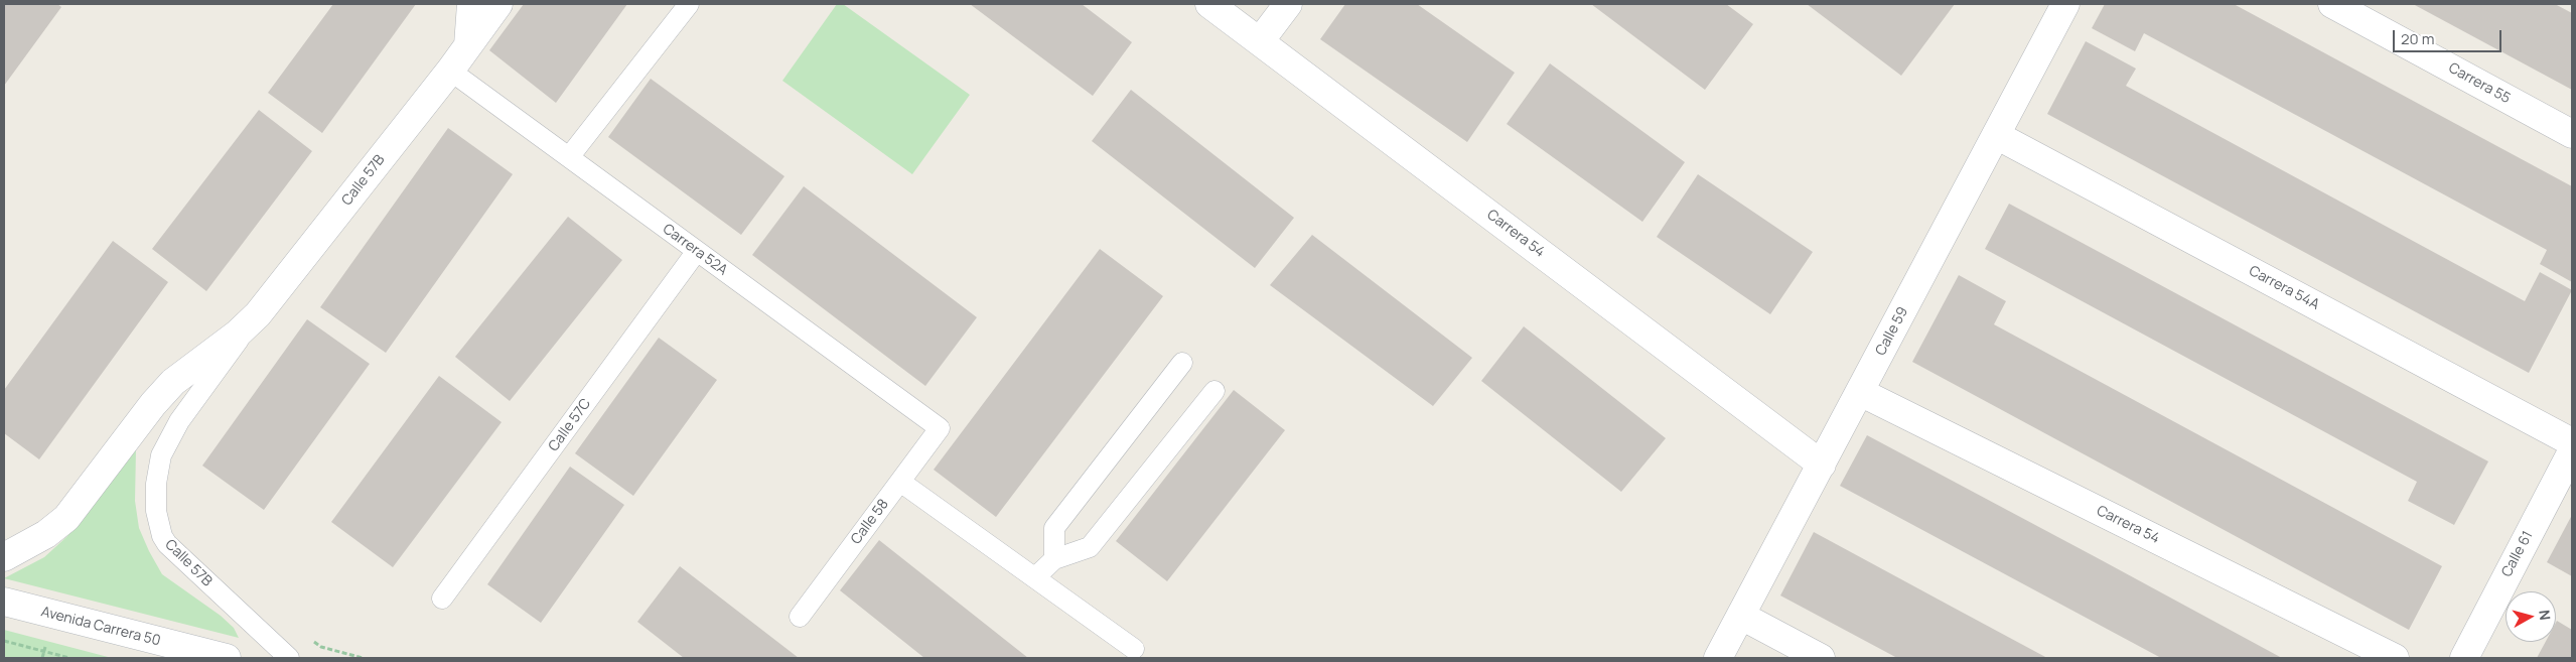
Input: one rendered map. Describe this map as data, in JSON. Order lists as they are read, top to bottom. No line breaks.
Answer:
{"streets":{"street":["Carrera 55","Calle 57B","Carrera 54","Carrera 54A","Calle 59","Calle 61","Avenida Carrera 50"],"lane":["Carrera 52A","Calle 57C","Calle 58"]},"crossings":[["Calle 57B","Carrera 52A"],["Carrera 54","Calle 59"],["Carrera 52A","Calle 57C"],["Carrera 52A","Calle 58"],["Carrera 54A","Calle 59"]],"scale_bar":"20 m","north":"right"}
